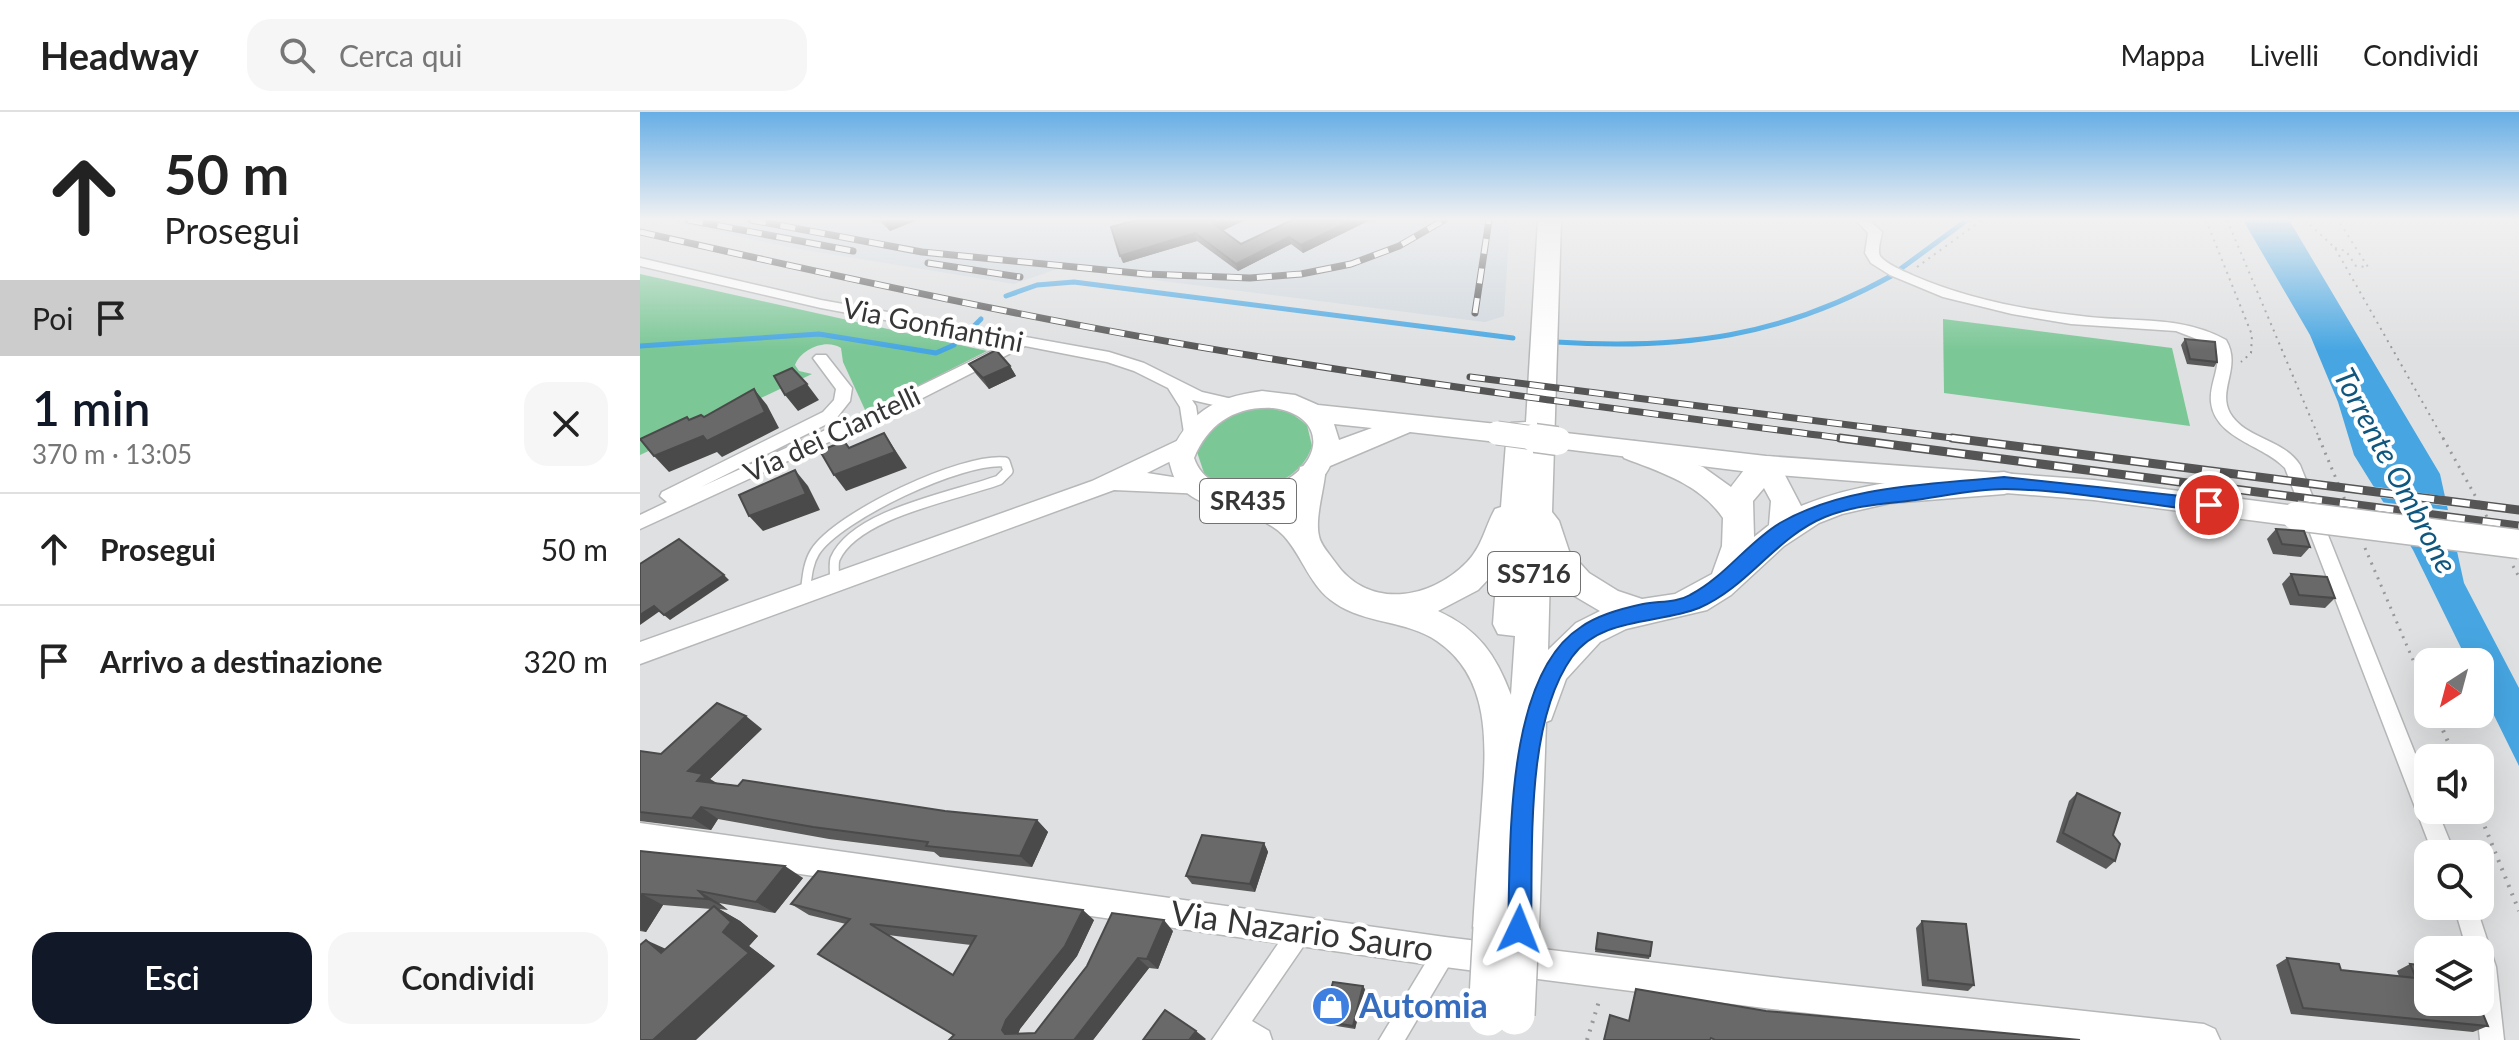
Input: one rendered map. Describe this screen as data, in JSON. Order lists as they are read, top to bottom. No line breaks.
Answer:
{"streets":{"highway":["SS716"],"main road":["SR435"],"street":["Via Gonfiantini","Via dei Ciantelli","Via Nazario Sauro"]},"crossings":[["Via Gonfiantini","Via dei Ciantelli"],["Via Gonfiantini","SR435"]],"water":["Torrente Ombrone"],"places":{"shop":["Automia"]},"north":"bottom left","page":{"header":"Headway","search":"Cerca qui","nav":["Mappa","Livelli","Condividi"],"turn":["50 m","Prosegui"],"then":"Poi","heading":["1 min","370 m · 13:05"],"list":[{"name":"Prosegui","value":"50 m"},{"name":"Arrivo a destinazione","value":"320 m"}],"buttons":["Esci","Condividi"]}}
